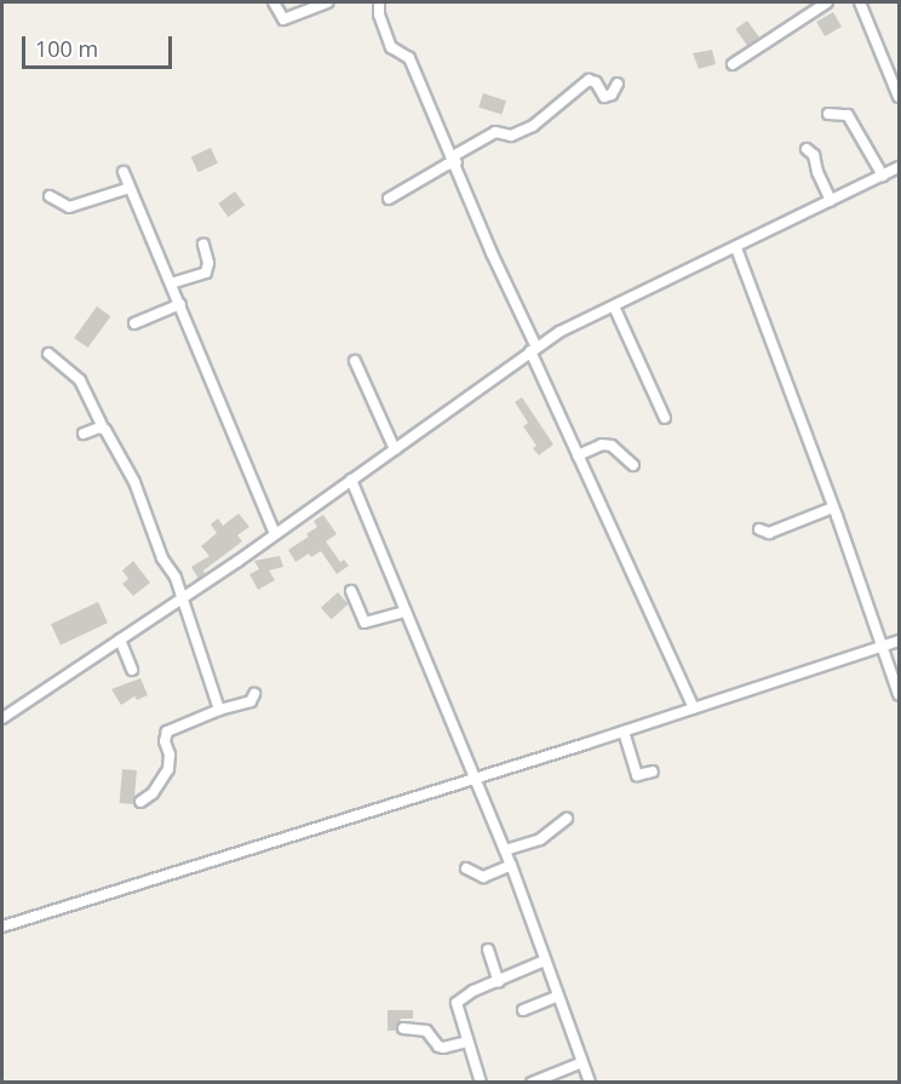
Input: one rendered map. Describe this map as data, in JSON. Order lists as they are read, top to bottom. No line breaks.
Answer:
{"scale_bar":"100 m"}
